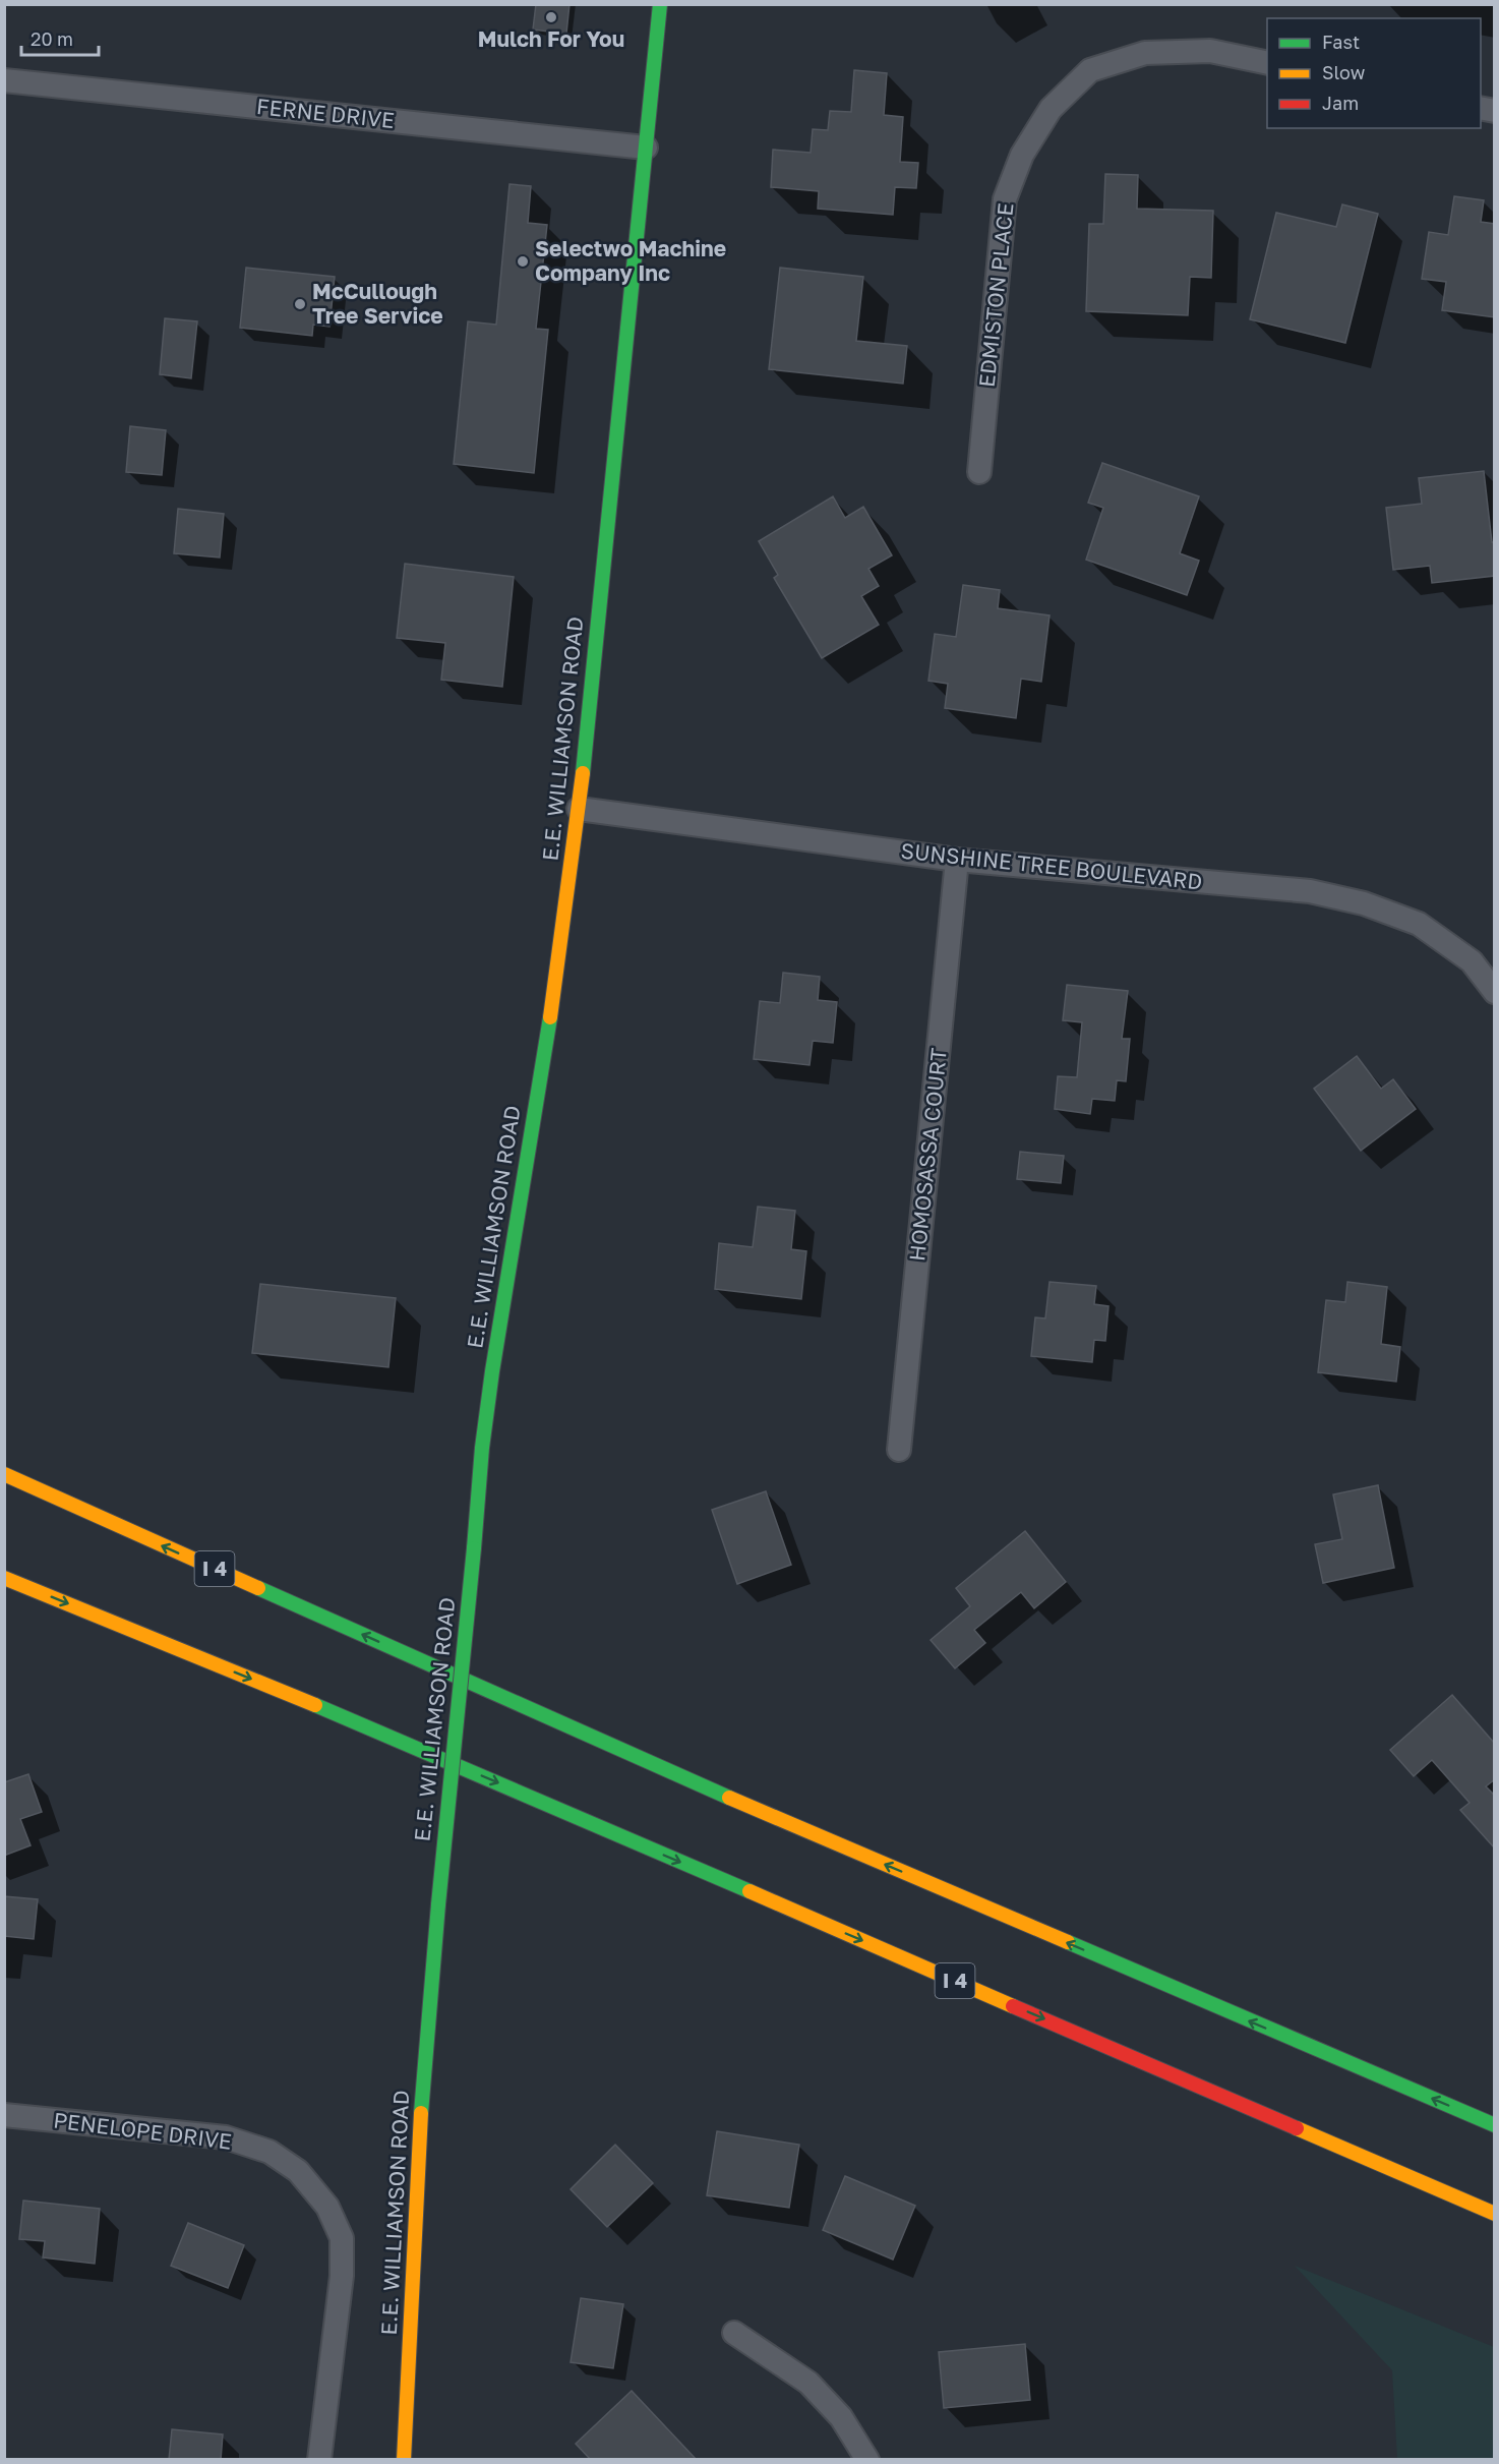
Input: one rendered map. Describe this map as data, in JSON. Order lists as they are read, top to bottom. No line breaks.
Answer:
{"streets":{"main road":["E.E. WILLIAMSON ROAD","I 4"],"street":["FERNE DRIVE","EDMISTON PLACE","SUNSHINE TREE BOULEVARD","HOMOSASSA COURT","PENELOPE DRIVE"]},"crossings":[["FERNE DRIVE","E.E. WILLIAMSON ROAD"],["E.E. WILLIAMSON ROAD","SUNSHINE TREE BOULEVARD"],["SUNSHINE TREE BOULEVARD","HOMOSASSA COURT"]],"places":["Mulch For You","Selectwo Machine Company Inc","McCullough Tree Service"],"legend":["Fast","Slow","Jam"],"scale_bar":"20 m"}
